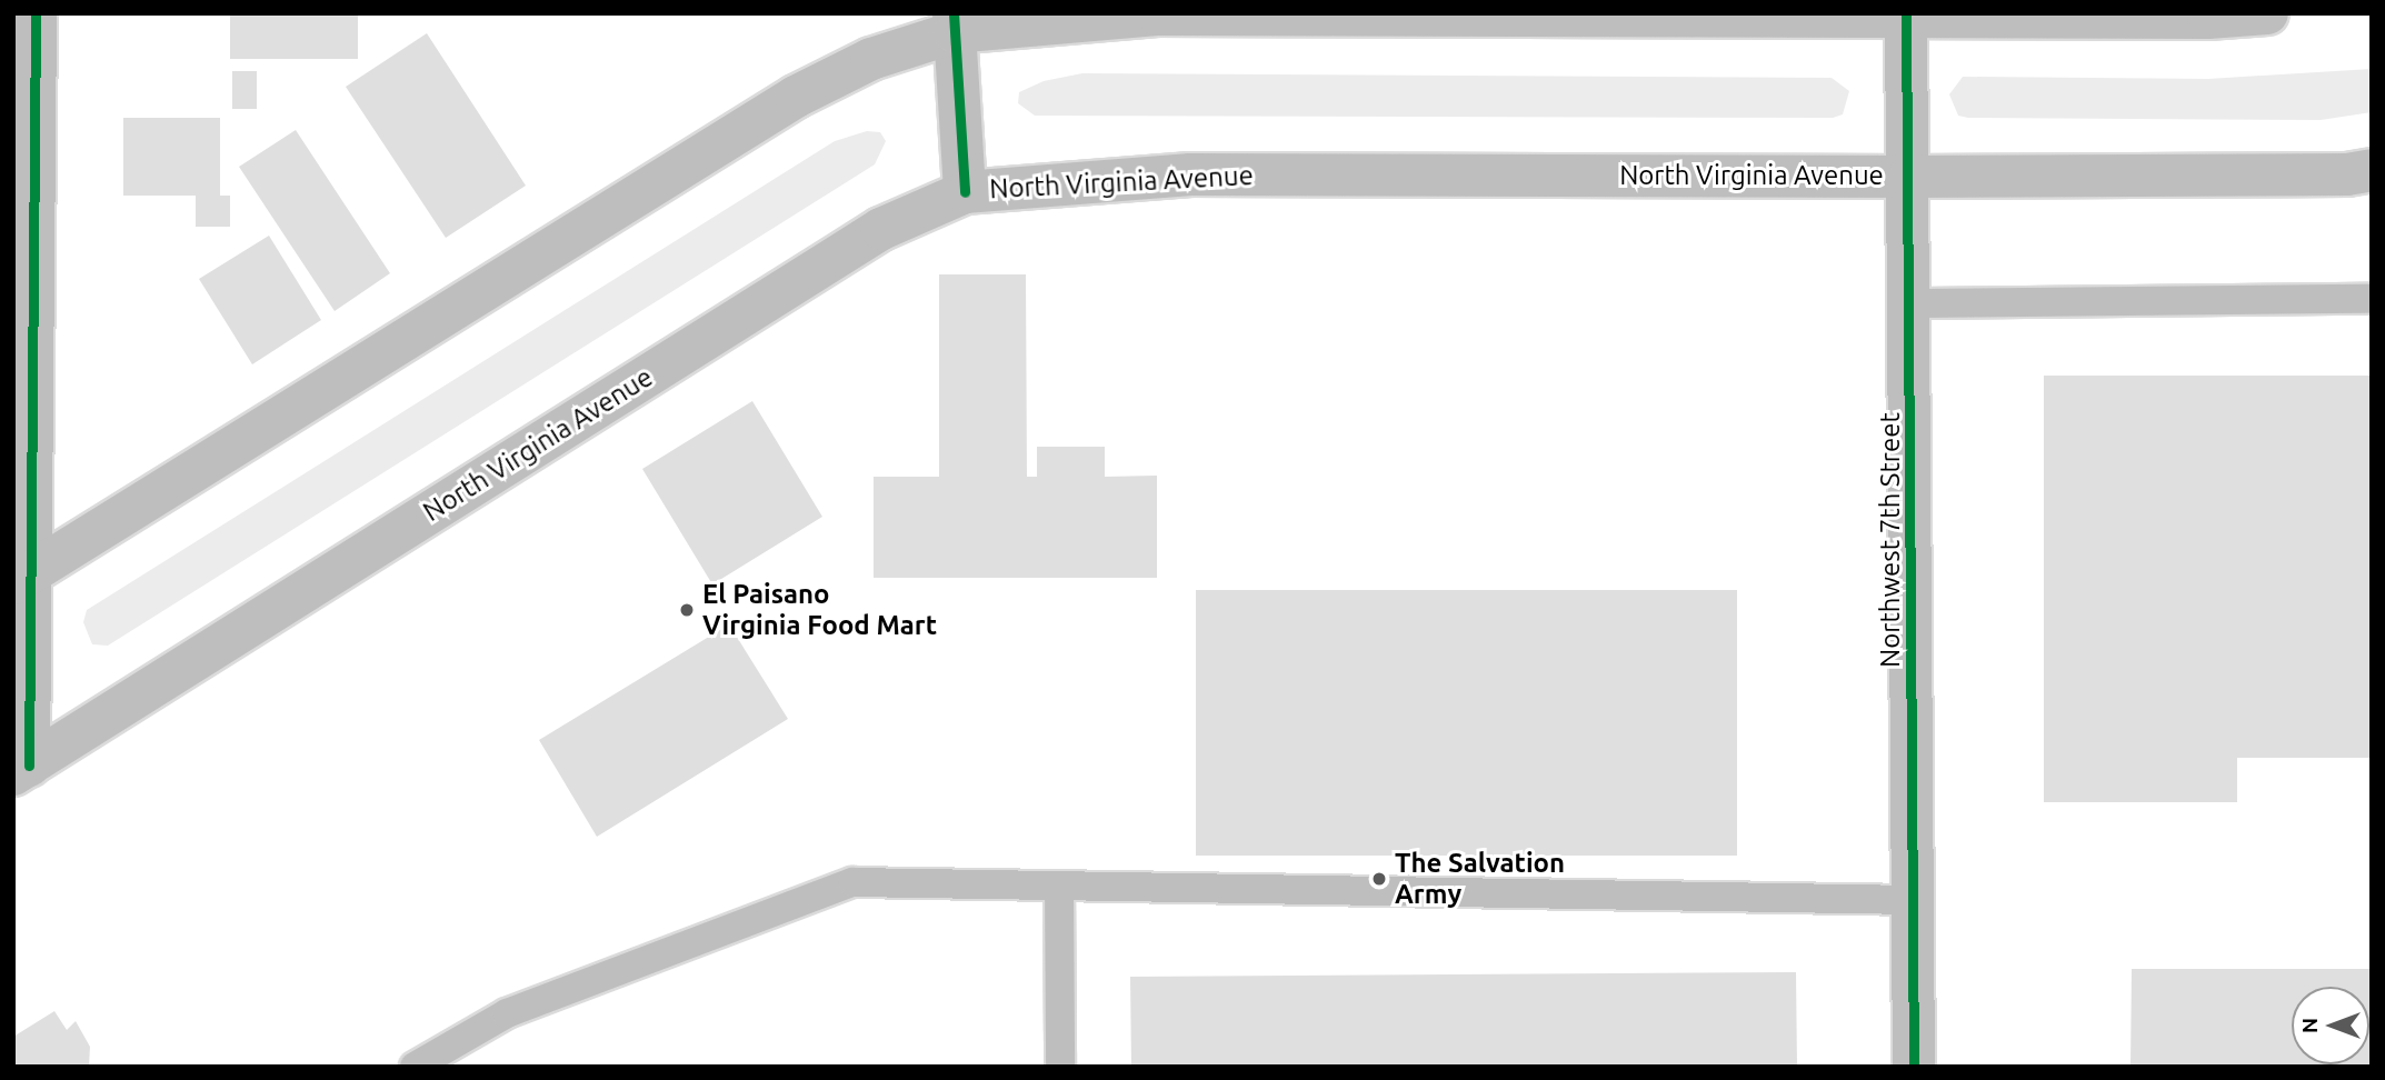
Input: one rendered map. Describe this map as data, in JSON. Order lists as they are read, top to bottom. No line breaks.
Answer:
{"streets":{"main road":["North Virginia Avenue","Northwest 7th Street"]},"crossings":[["North Virginia Avenue","Northwest 7th Street"]],"places":["El Paisano Virginia Food Mart","The Salvation Army"],"north":"left"}
